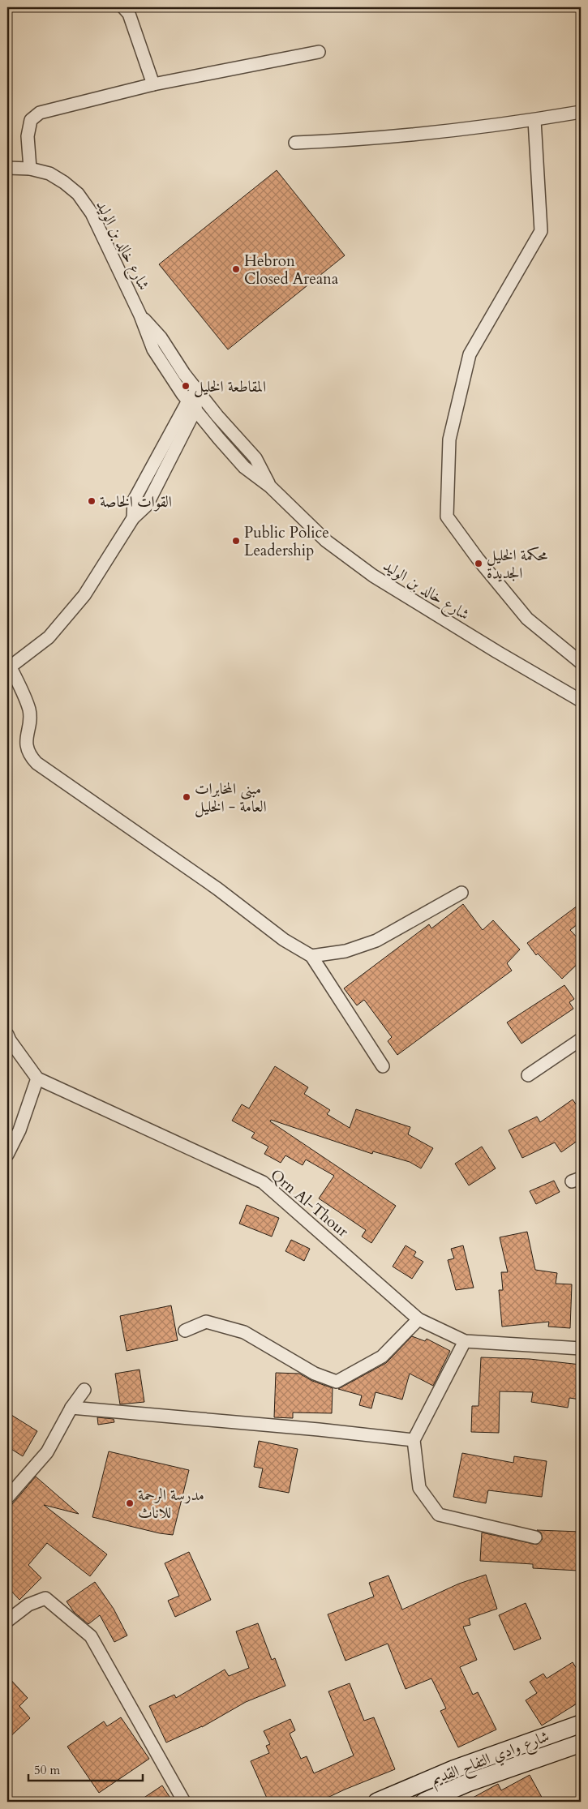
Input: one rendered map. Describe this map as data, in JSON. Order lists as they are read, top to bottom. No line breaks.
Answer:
{"streets":{"street":["شارع خالد بن الوليد","Qrn Al-Thour","شارع وادي التفاح القديم"]},"places":["Hebron Closed Areana","المقاطعة الخليل","القوات الخاصة","Public Police Leadership","محكمة الخليل الجديدة","مبنى المخابرات العامة - الخليل","مدرسة الرحمة للاناث"],"scale_bar":"50 m"}
